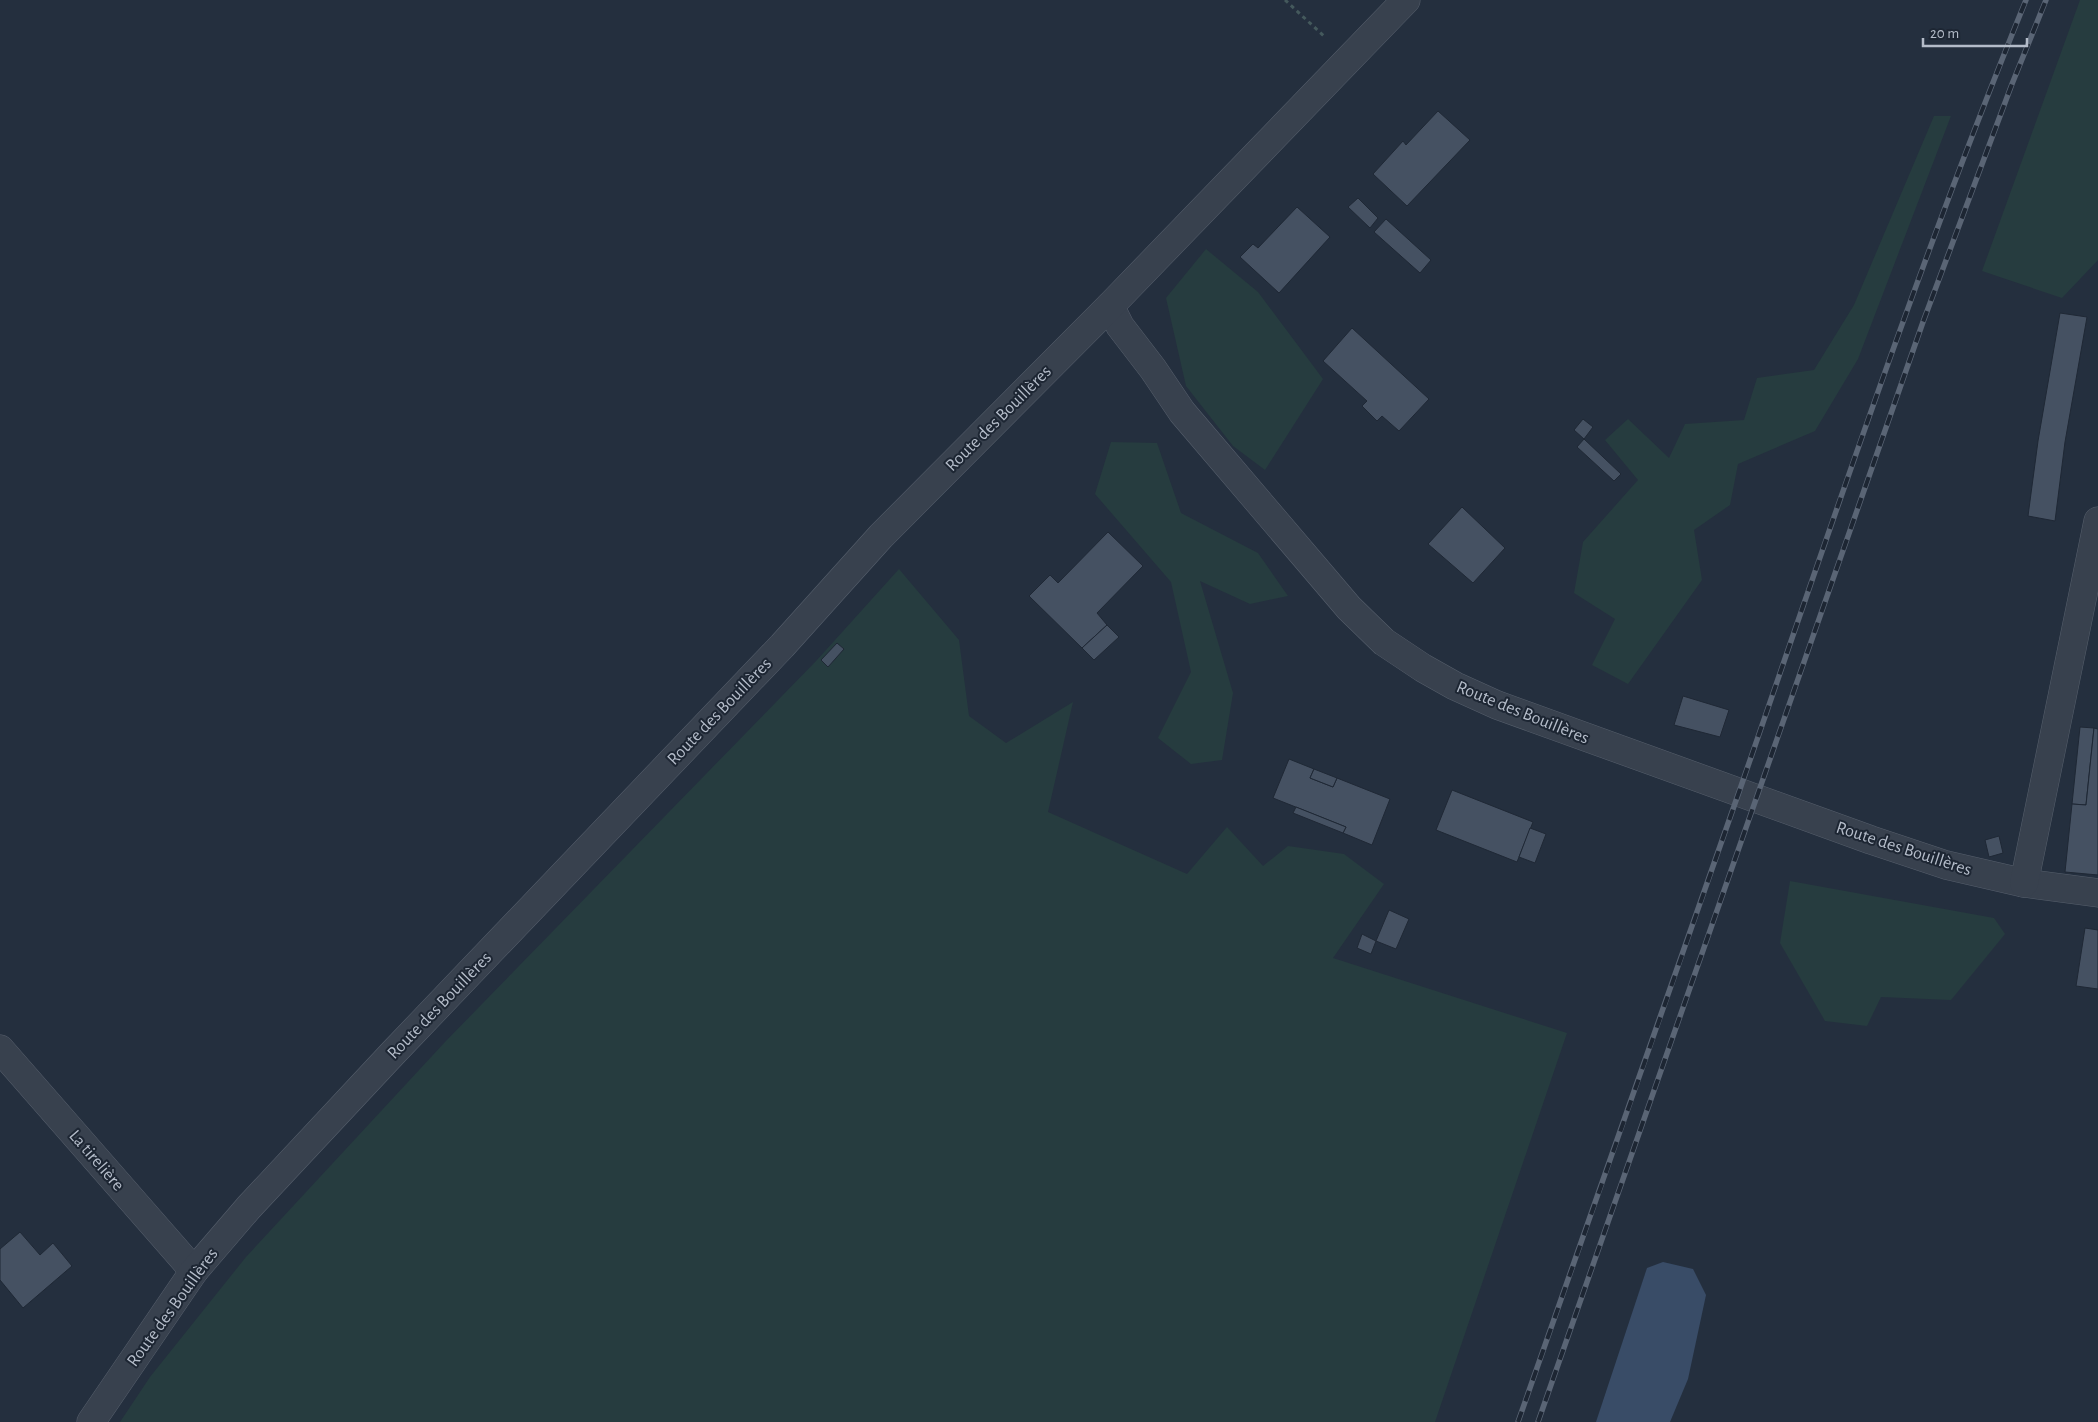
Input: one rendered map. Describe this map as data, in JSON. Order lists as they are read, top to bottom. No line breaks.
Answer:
{"streets":{"street":["Route des Bouillères","La tirelière"]},"crossings":[["Route des Bouillères","La tirelière"]],"scale_bar":"20 m"}
